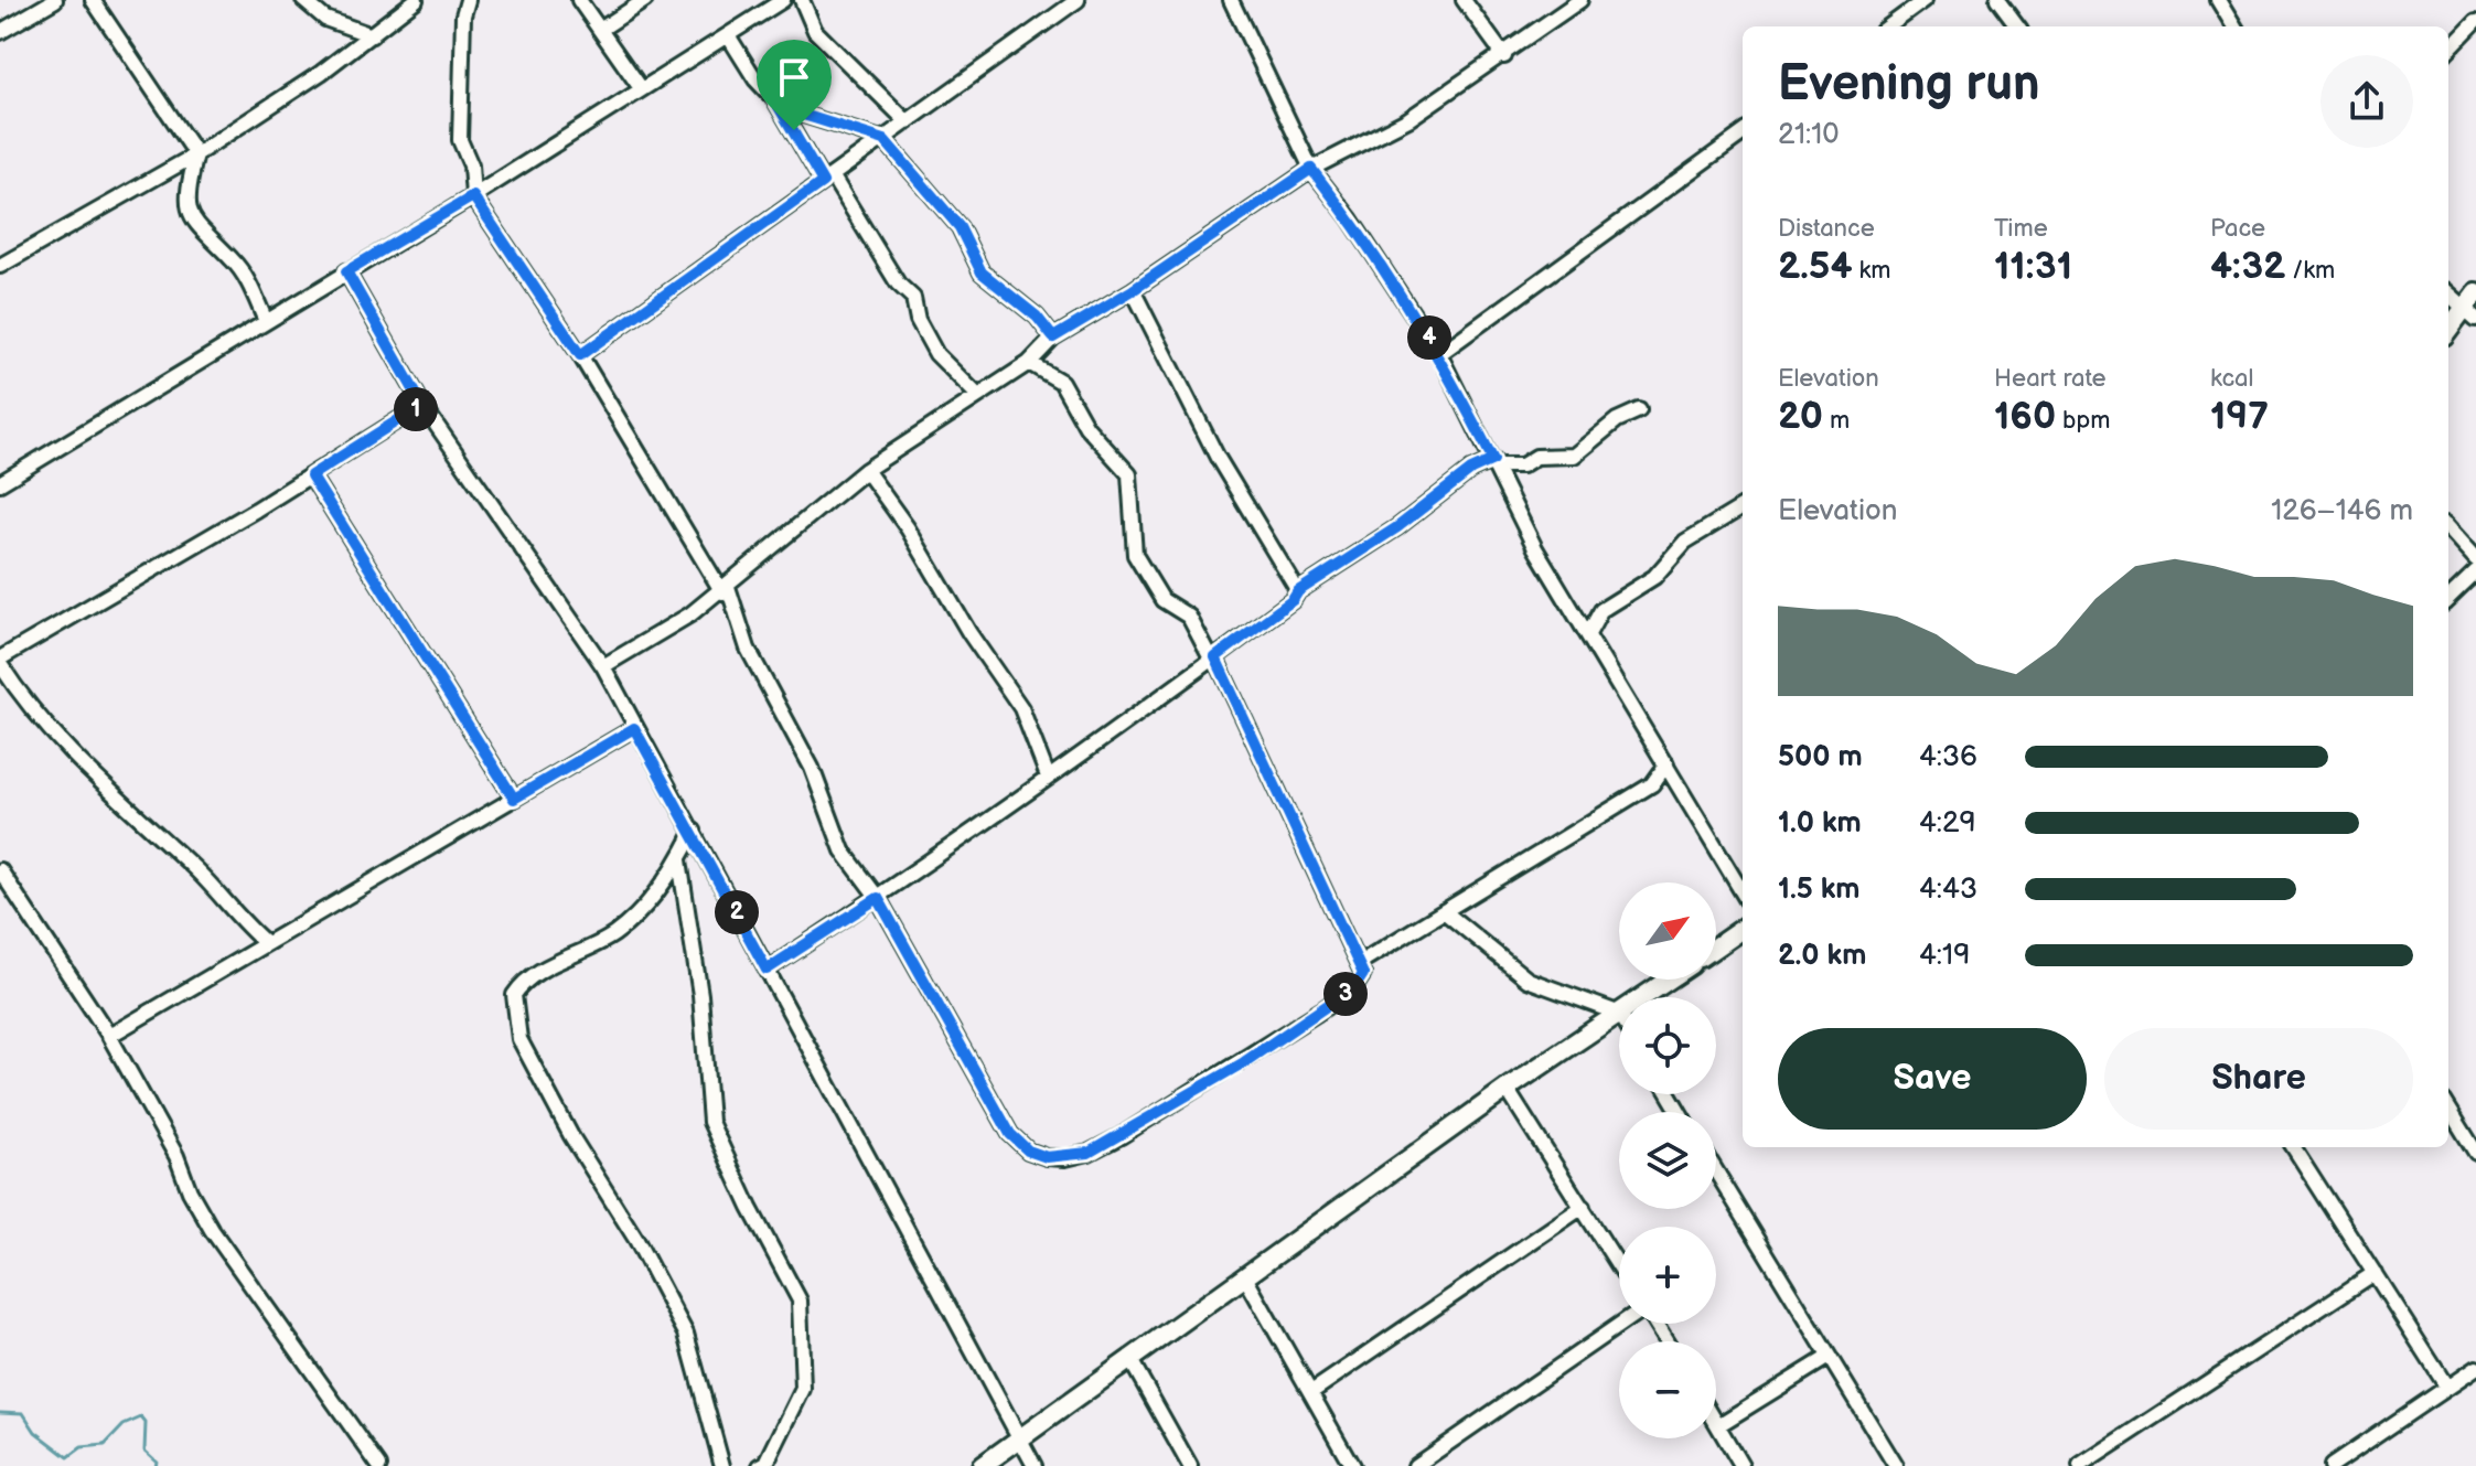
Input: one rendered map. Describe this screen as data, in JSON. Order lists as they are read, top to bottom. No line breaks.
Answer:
{"north":"top right","page":{"heading":["Evening run","21:10"],"stats":[["Distance","2.54 km"],["Time","11:31"],["Pace","4:32 /km"],["Elevation","20 m"],["Heart rate","160 bpm"],["kcal","197"]],"pins":["4","1","2","3"],"chart":["Elevation","126–146 m"],"list":[{"name":"500 m","note":"4:36"},{"name":"1.0 km","note":"4:29"},{"name":"1.5 km","note":"4:43"},{"name":"2.0 km","note":"4:19"}],"map_buttons":["+","−"],"buttons":["Save","Share"]}}
